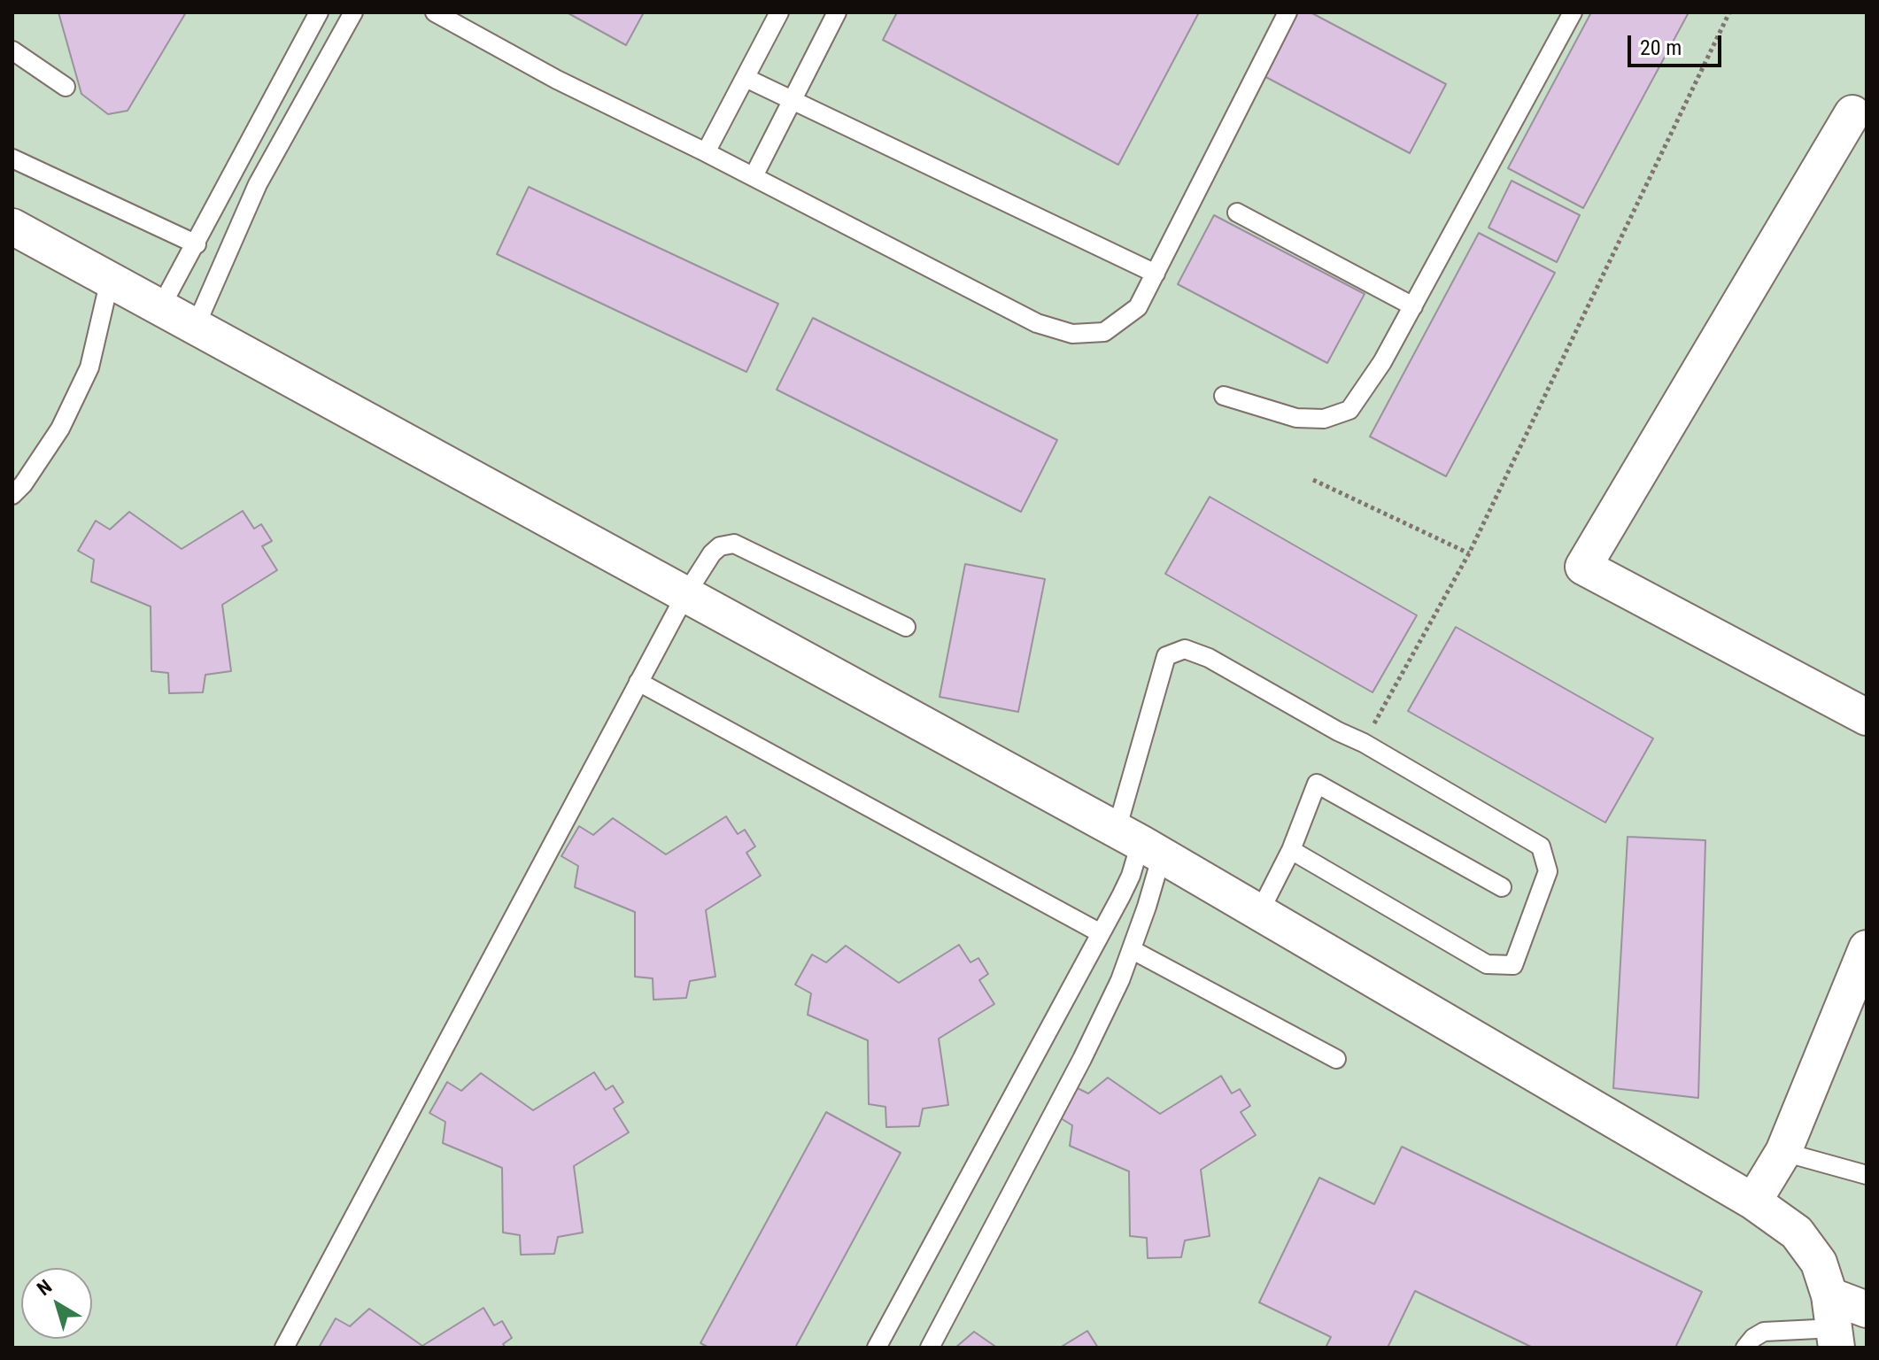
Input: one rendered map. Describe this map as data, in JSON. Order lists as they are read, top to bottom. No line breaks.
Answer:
{"scale_bar":"20 m","north":"top left"}
